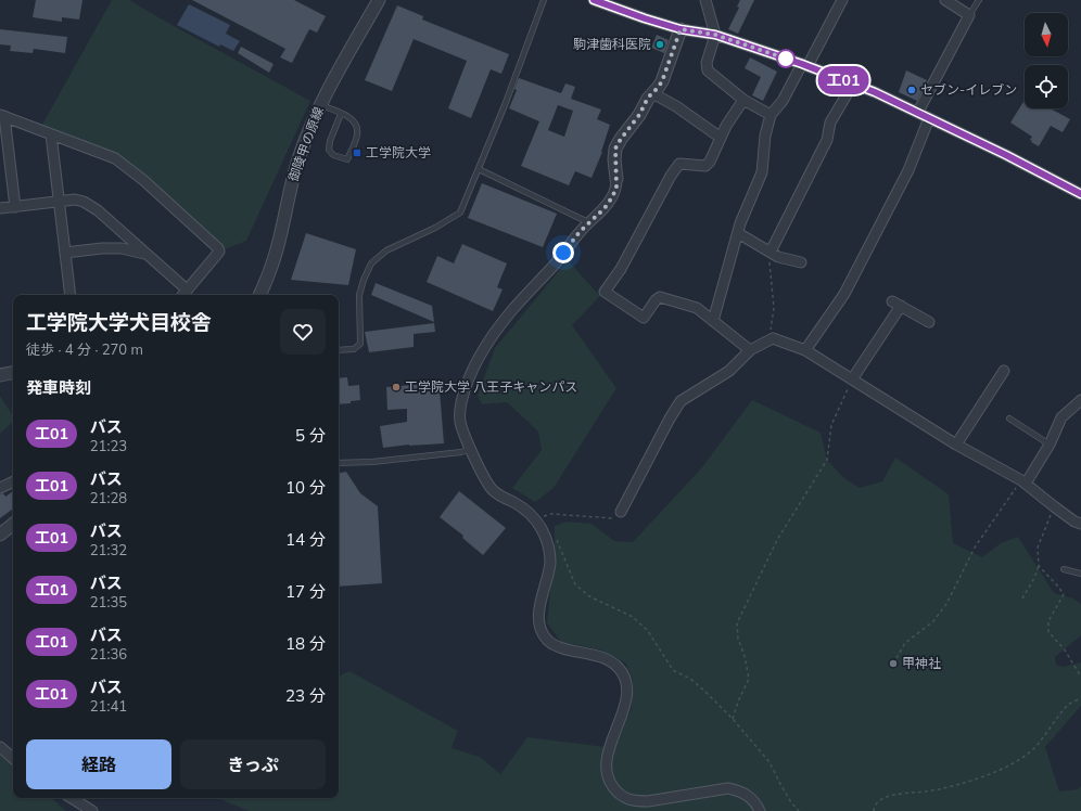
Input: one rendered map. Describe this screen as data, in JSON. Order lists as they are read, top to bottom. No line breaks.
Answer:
{"streets":{"street":["御陵甲の原線"]},"places":{"other":["駒津歯科医院","セブン-イレブン","工学院大学 八王子キャンパス","甲神社"],"transit":["工学院大学"]},"lines":["bus line 工01"],"north":"bottom","page":{"on_map":"工01","heading":[["工学院大学犬目校舎","徒歩 · 4 分 · 270 m"],"発車時刻"],"list":[{"mark":"工01","name":"バス","note":"21:23","value":"5 分"},{"mark":"工01","name":"バス","note":"21:28","value":"10 分"},{"mark":"工01","name":"バス","note":"21:32","value":"14 分"},{"mark":"工01","name":"バス","note":"21:35","value":"17 分"},{"mark":"工01","name":"バス","note":"21:36","value":"18 分"},{"mark":"工01","name":"バス","note":"21:41","value":"23 分"}],"buttons":["経路","きっぷ"]}}
